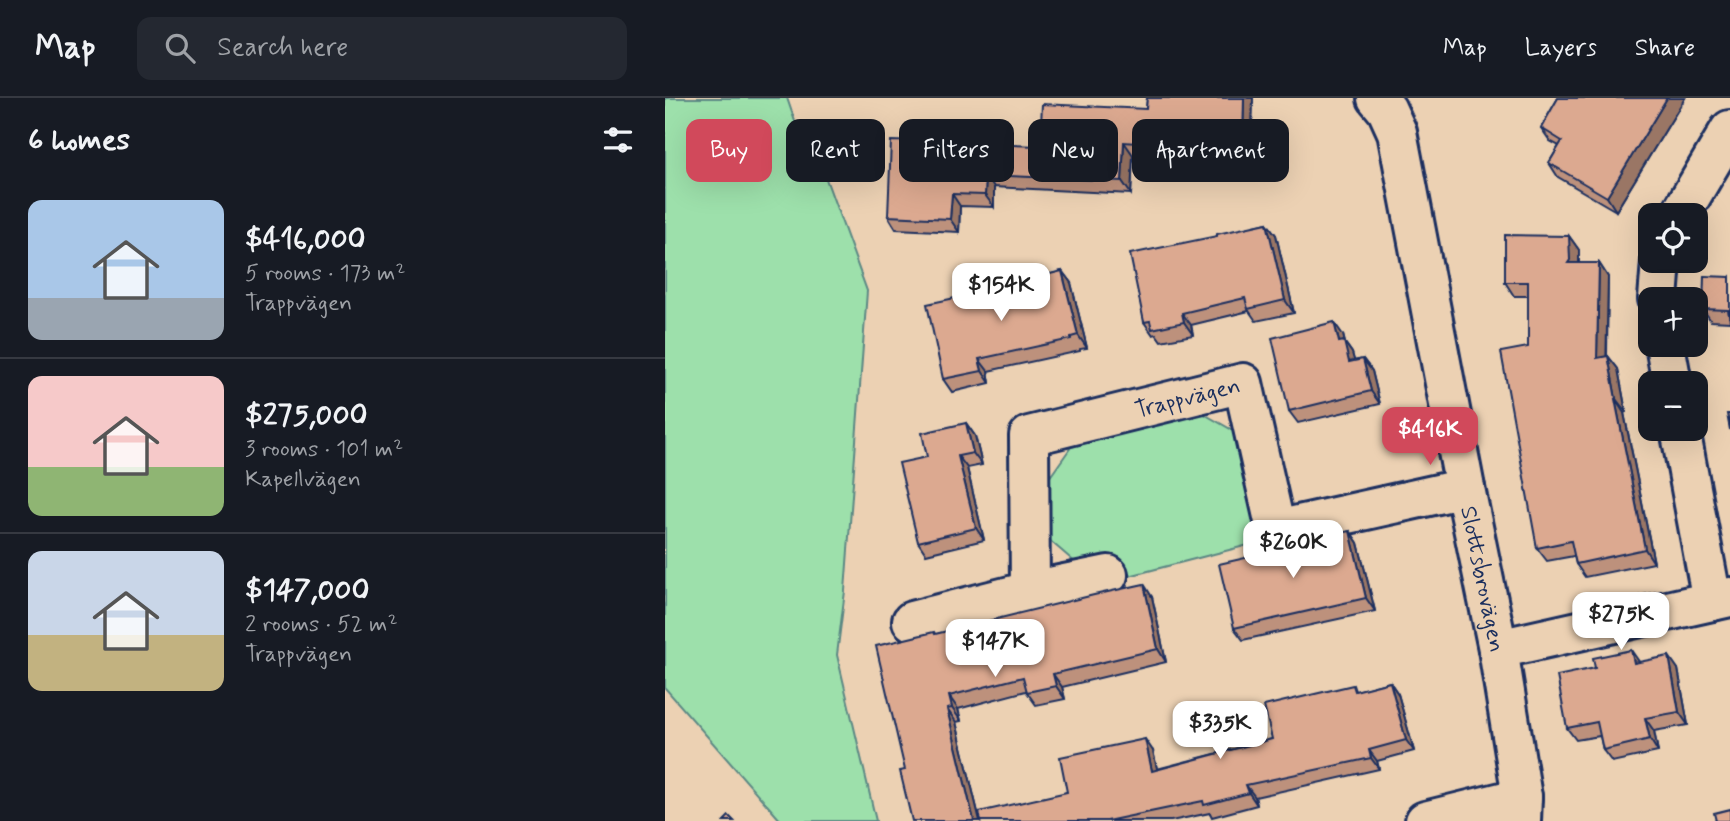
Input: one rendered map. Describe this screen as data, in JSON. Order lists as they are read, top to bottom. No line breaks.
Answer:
{"streets":{"street":["Trappvägen","Slottsbrovägen"]},"crossings":[["Trappvägen","Slottsbrovägen"]],"page":{"header":"Map","search":"Search here","nav":["Map","Layers","Share"],"heading":"6 homes","chip":["Buy","Rent","Filters","New","Apartment"],"list":[{"name":"$416,000","note":"5 rooms · 173 m² · Trappvägen"},{"name":"$275,000","note":"3 rooms · 101 m² · Kapellvägen"},{"name":"$147,000","note":"2 rooms · 52 m² · Trappvägen"}],"map_buttons":["+","−"],"price":["$154K","$416K","$260K","$275K","$147K","$335K"]}}
